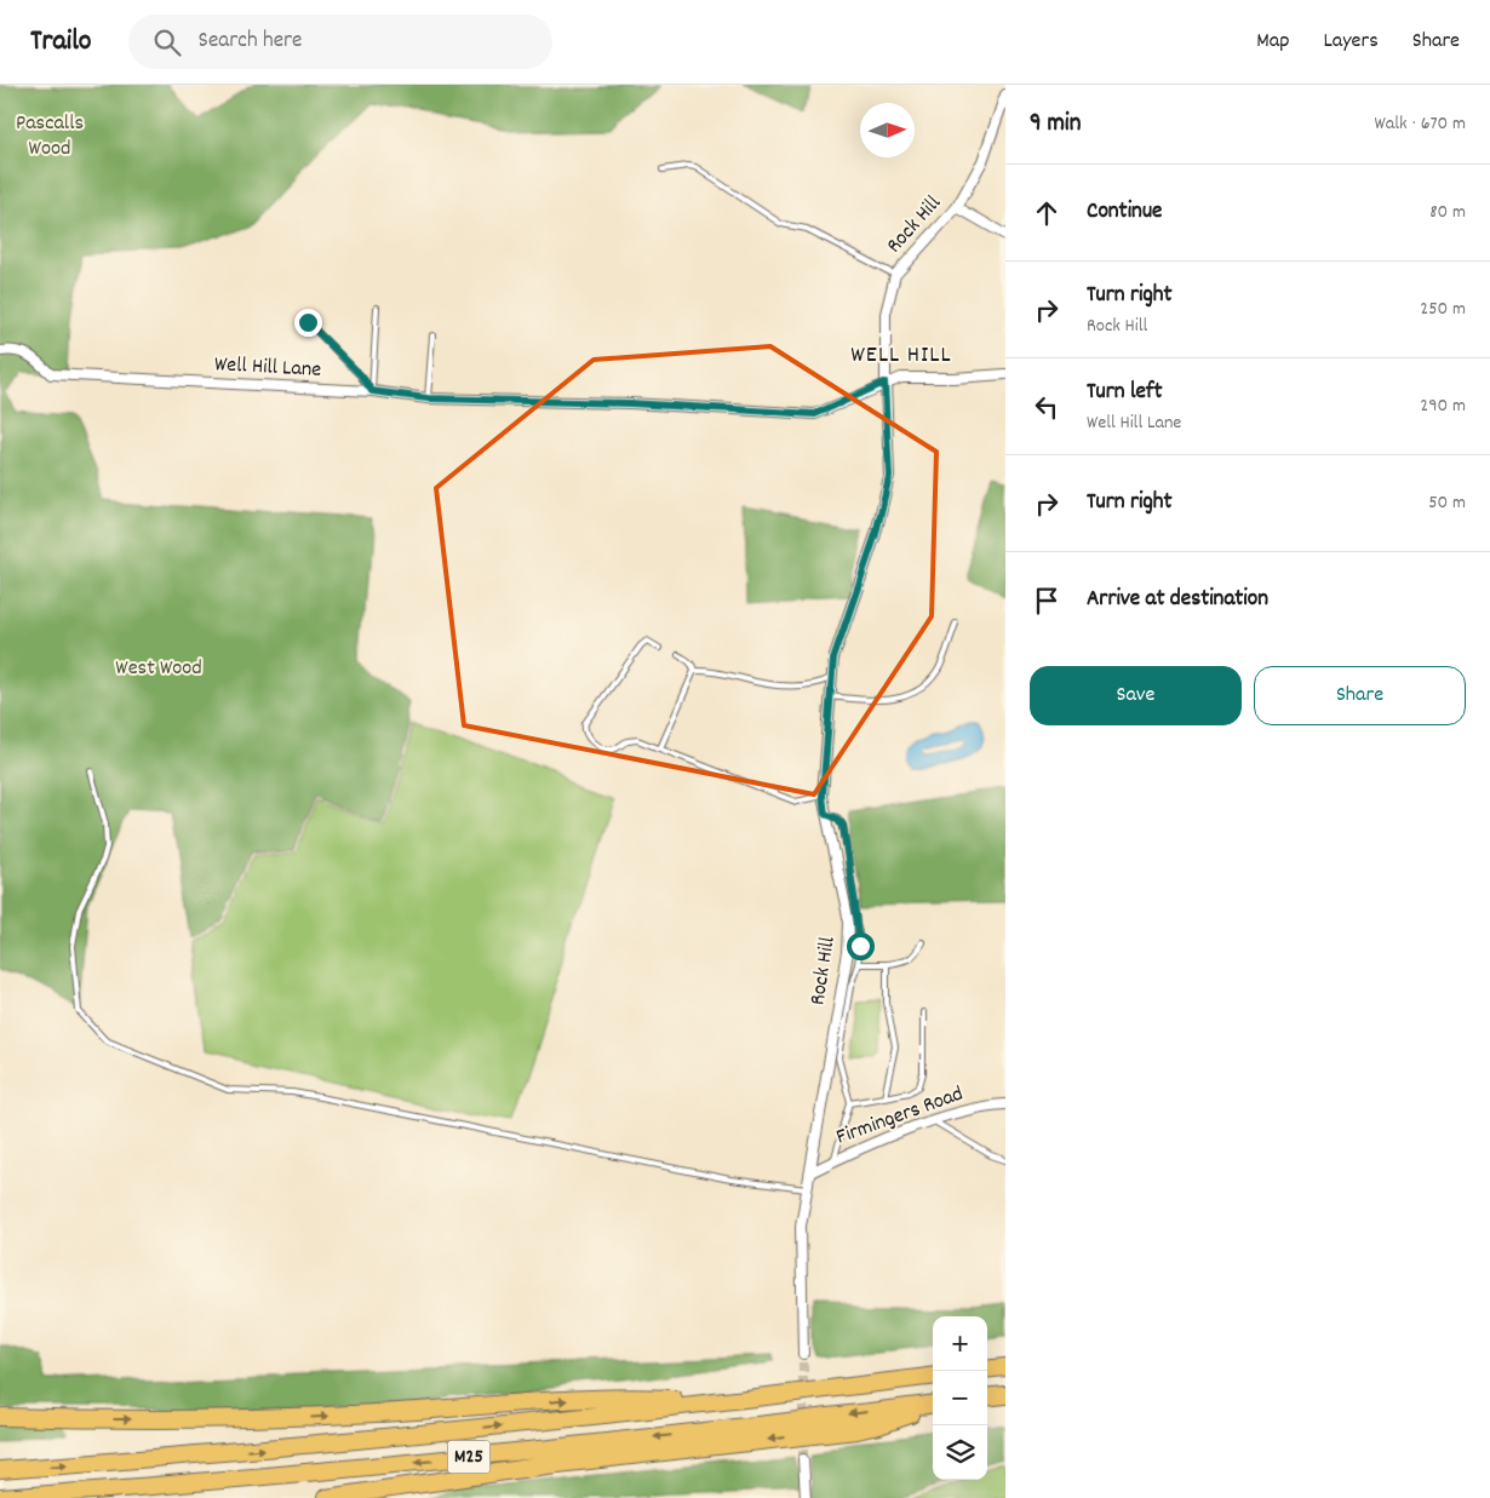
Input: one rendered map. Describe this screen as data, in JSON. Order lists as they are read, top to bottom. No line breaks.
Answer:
{"streets":{"highway":["M25"],"street":["Rock Hill","Well Hill Lane","Firmingers Road"]},"crossings":[["Rock Hill","Well Hill Lane"],["Rock Hill","Firmingers Road"]],"districts":["WELL HILL"],"parks":["Pascalls Wood","West Wood"],"north":"right","page":{"header":"Trailo","search":"Search here","nav":["Map","Layers","Share"],"heading":["9 min","Walk · 670 m"],"list":[["Continue","80 m"],["Turn right","Rock Hill","250 m"],["Turn left","Well Hill Lane","290 m"],["Turn right","50 m"],"Arrive at destination"],"buttons":["Save","Share"],"map_buttons":["+","−"]}}
